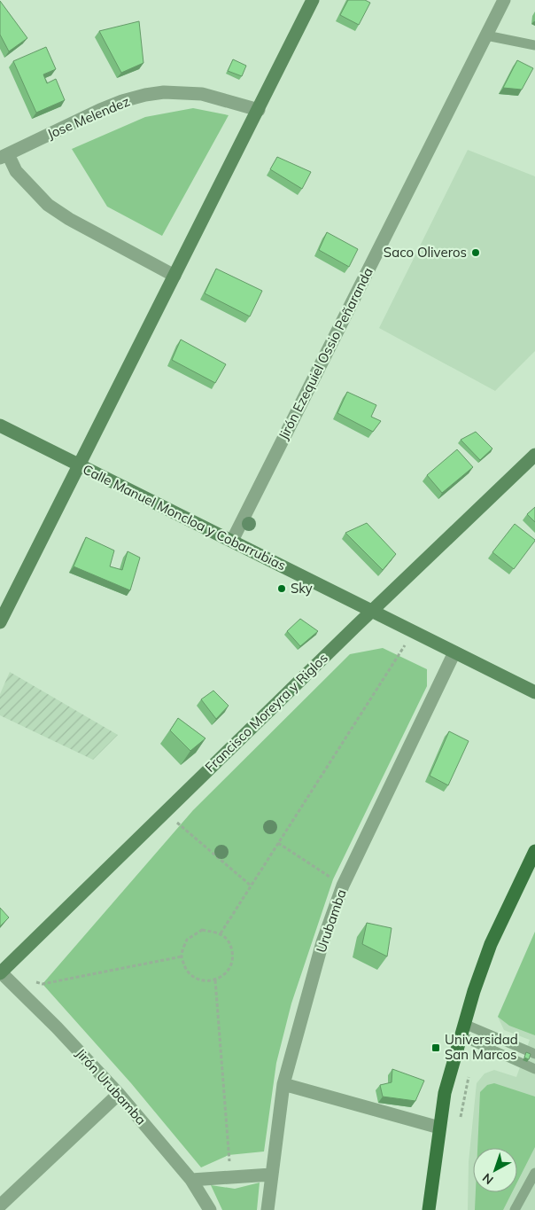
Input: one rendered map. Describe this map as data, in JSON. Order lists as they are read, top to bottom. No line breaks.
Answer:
{"streets":{"street":["Jose Melendez","Jirón Ezequiel Ossio Peñaranda","Calle Manuel Moncloa y Cobarrubias","Francisco Moreyra y Riglos","Urubamba","Jirón Urubamba"]},"crossings":[["Jirón Ezequiel Ossio Peñaranda","Calle Manuel Moncloa y Cobarrubias"],["Calle Manuel Moncloa y Cobarrubias","Francisco Moreyra y Riglos"],["Calle Manuel Moncloa y Cobarrubias","Urubamba"],["Francisco Moreyra y Riglos","Jirón Urubamba"]],"places":{"other":["Saco Oliveros","Sky"],"transit":["Universidad San Marcos"]},"north":"bottom left"}
